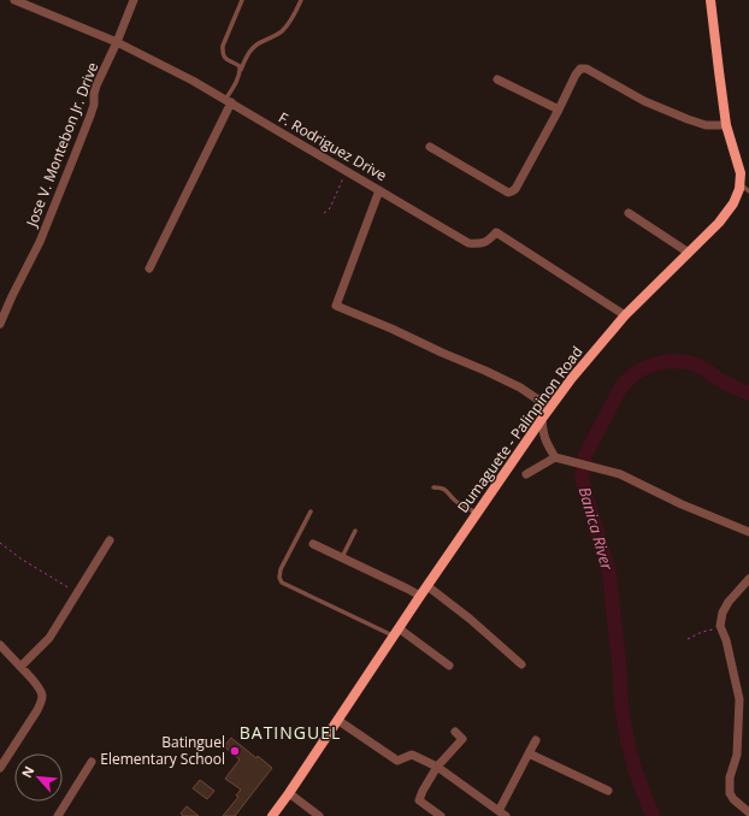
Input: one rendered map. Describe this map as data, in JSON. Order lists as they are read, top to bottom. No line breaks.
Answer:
{"streets":{"main road":["Dumaguete - Palinpinon Road"],"street":["Jose V. Montebon Jr. Drive","F. Rodriguez Drive"]},"crossings":[["Jose V. Montebon Jr. Drive","F. Rodriguez Drive"],["F. Rodriguez Drive","Dumaguete - Palinpinon Road"]],"districts":["BATINGUEL"],"water":["Banica River"],"places":["Batinguel Elementary School"],"north":"top left"}
